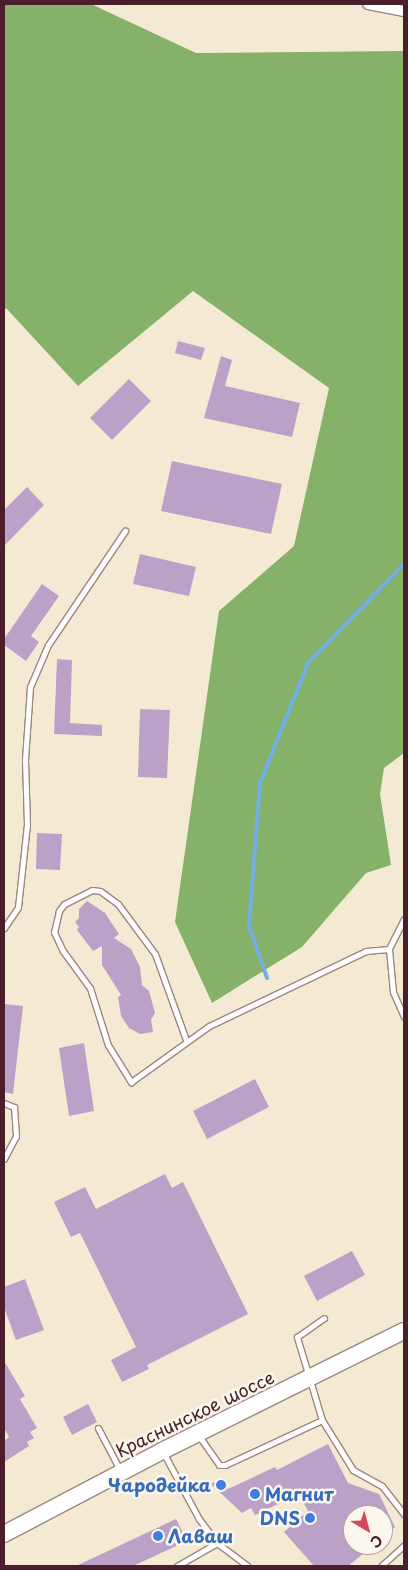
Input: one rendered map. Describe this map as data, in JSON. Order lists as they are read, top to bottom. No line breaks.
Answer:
{"streets":{"main road":["Краснинское шоссе"]},"places":["Чародейка","Магнит","DNS","Лаваш"],"north":"bottom right"}
